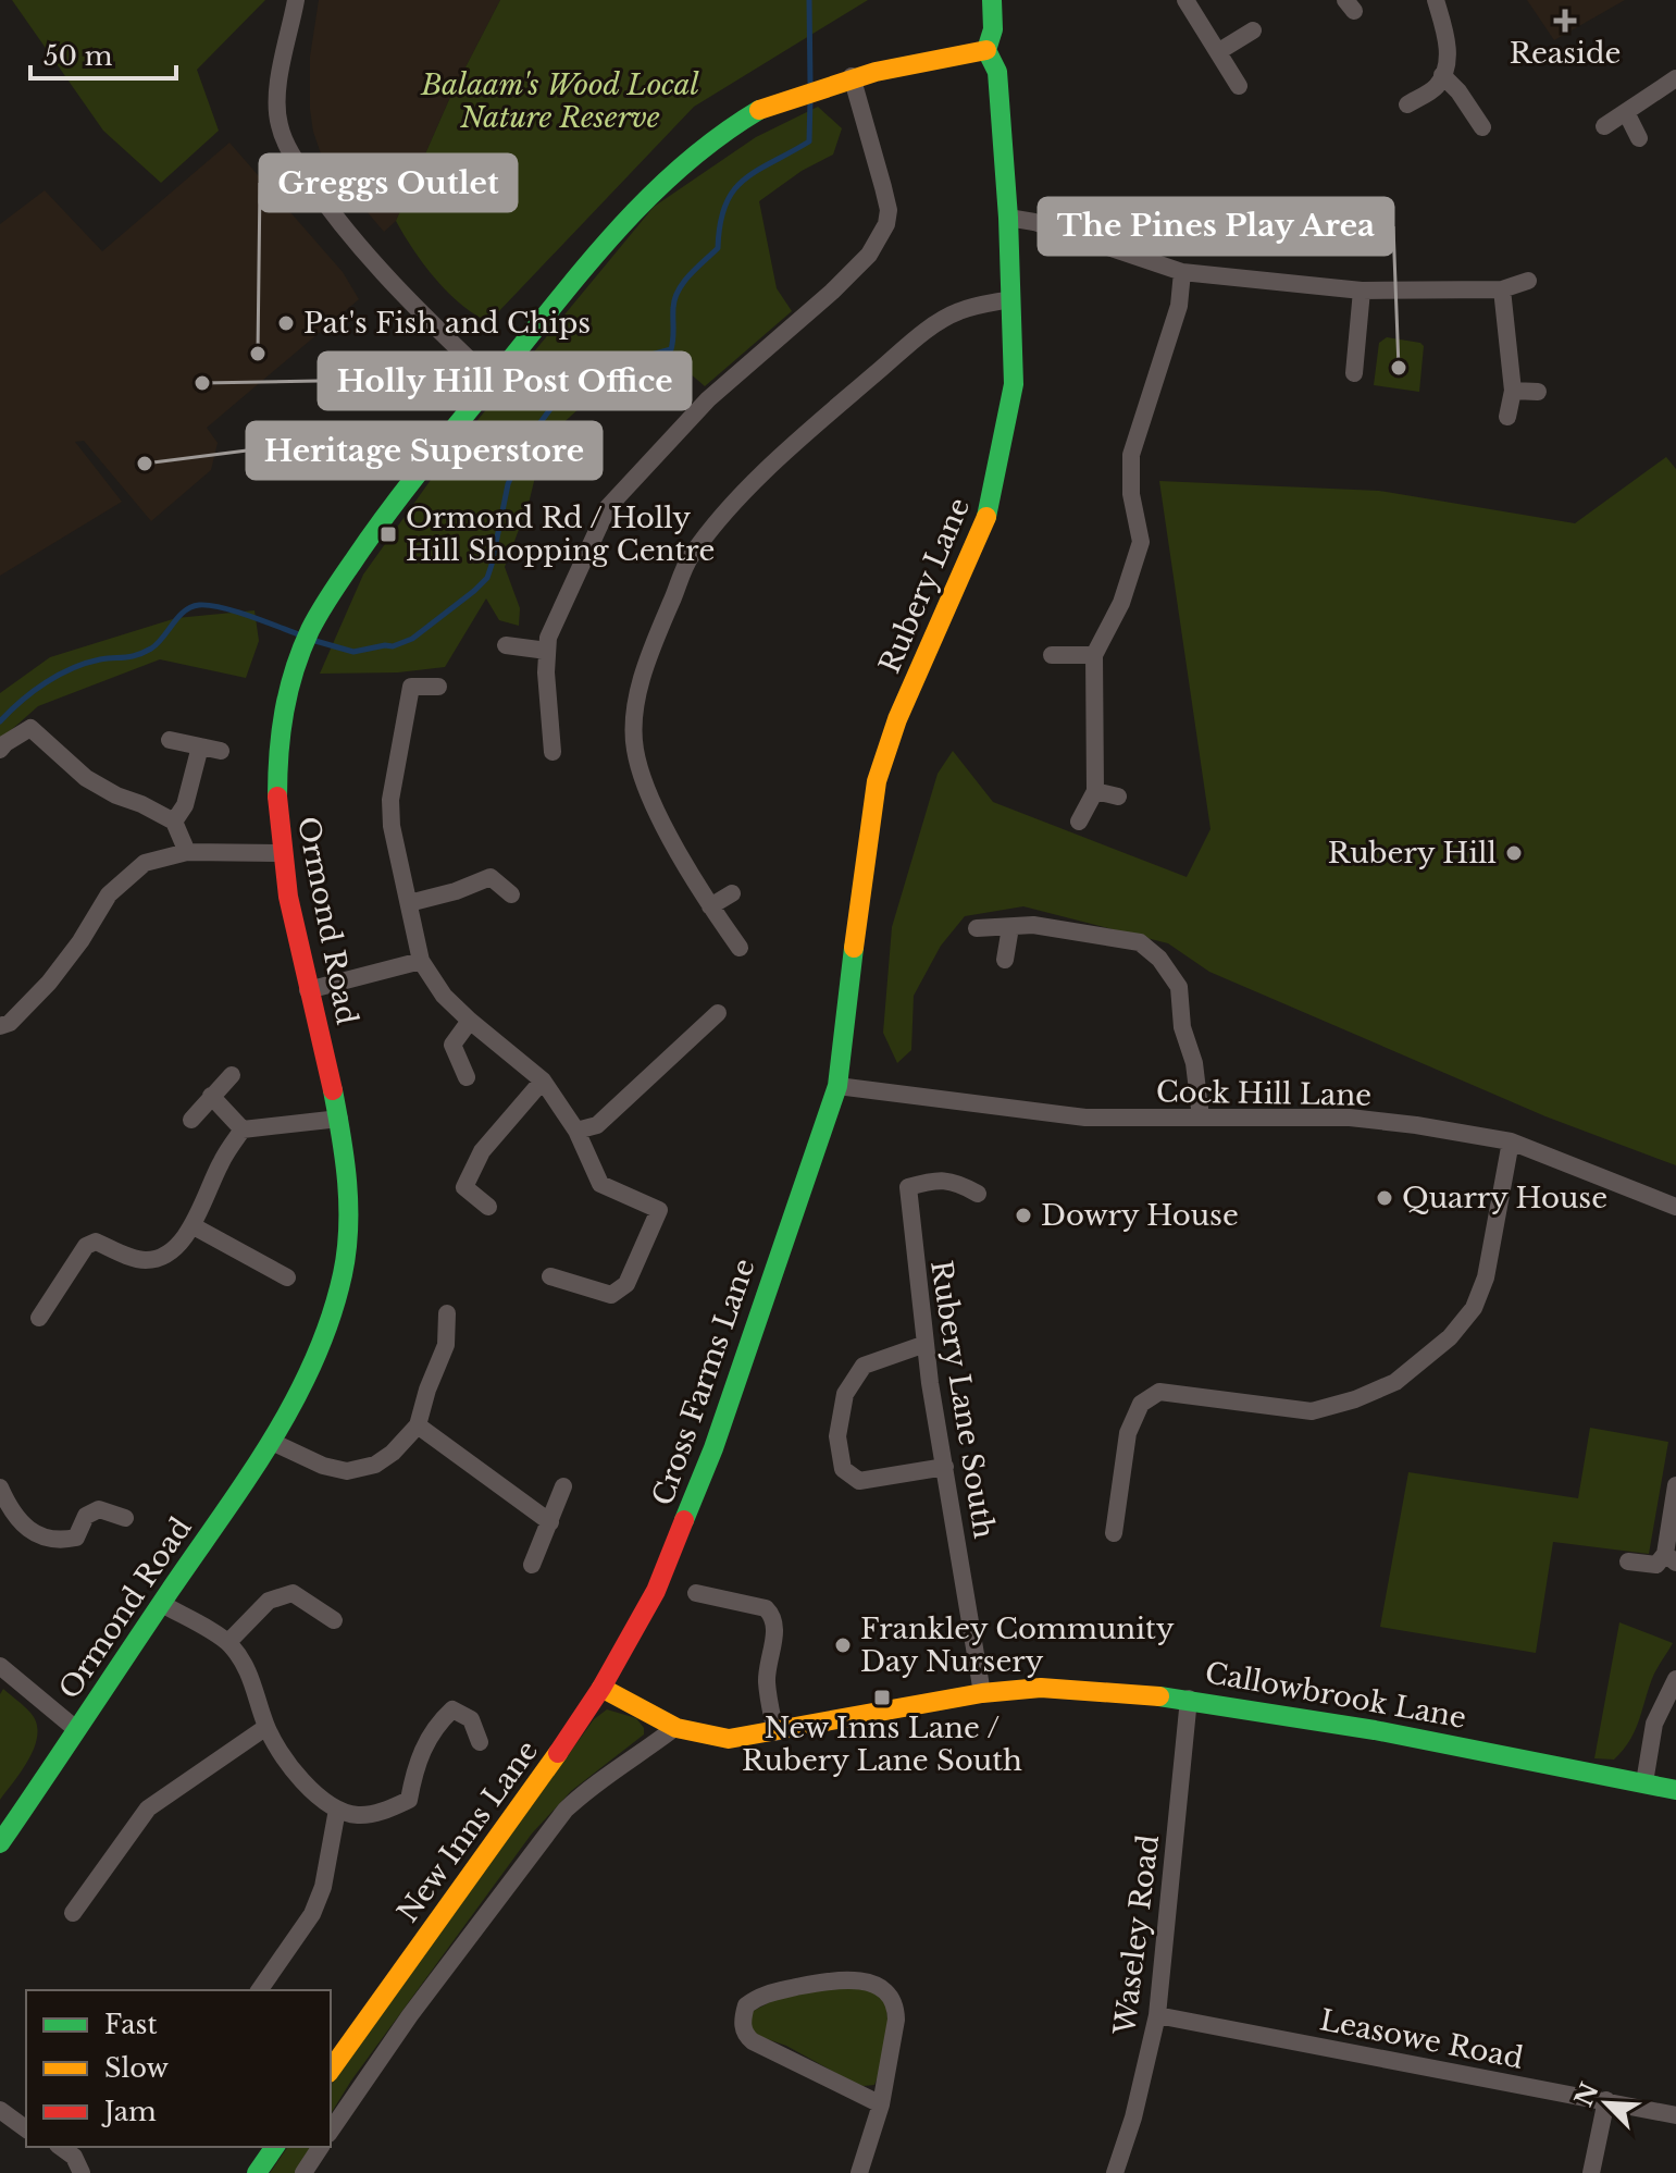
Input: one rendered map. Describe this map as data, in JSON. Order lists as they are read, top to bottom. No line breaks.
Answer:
{"streets":{"street":["Rubery Lane","Ormond Road","Cock Hill Lane","Cross Farms Lane","Rubery Lane South","Callowbrook Lane","New Inns Lane","Waseley Road","Leasowe Road"]},"crossings":[["Rubery Lane","Ormond Road"],["Rubery Lane","Cock Hill Lane"],["Rubery Lane","Cross Farms Lane"],["Cock Hill Lane","Cross Farms Lane"],["Cross Farms Lane","New Inns Lane"],["Rubery Lane South","Callowbrook Lane"],["Callowbrook Lane","Waseley Road"],["Waseley Road","Leasowe Road"]],"parks":["Balaam's Wood Local Nature Reserve"],"places":{"health":["Reaside"],"other":["Pat's Fish and Chips","Greggs Outlet","The Pines Play Area","Holly Hill Post Office","Heritage Superstore","Rubery Hill","Quarry House","Dowry House","Frankley Community Day Nursery"],"transit":["Ormond Rd / Holly Hill Shopping Centre","New Inns Lane / Rubery Lane South"]},"legend":["Fast","Slow","Jam"],"scale_bar":"50 m","north":"top left"}
